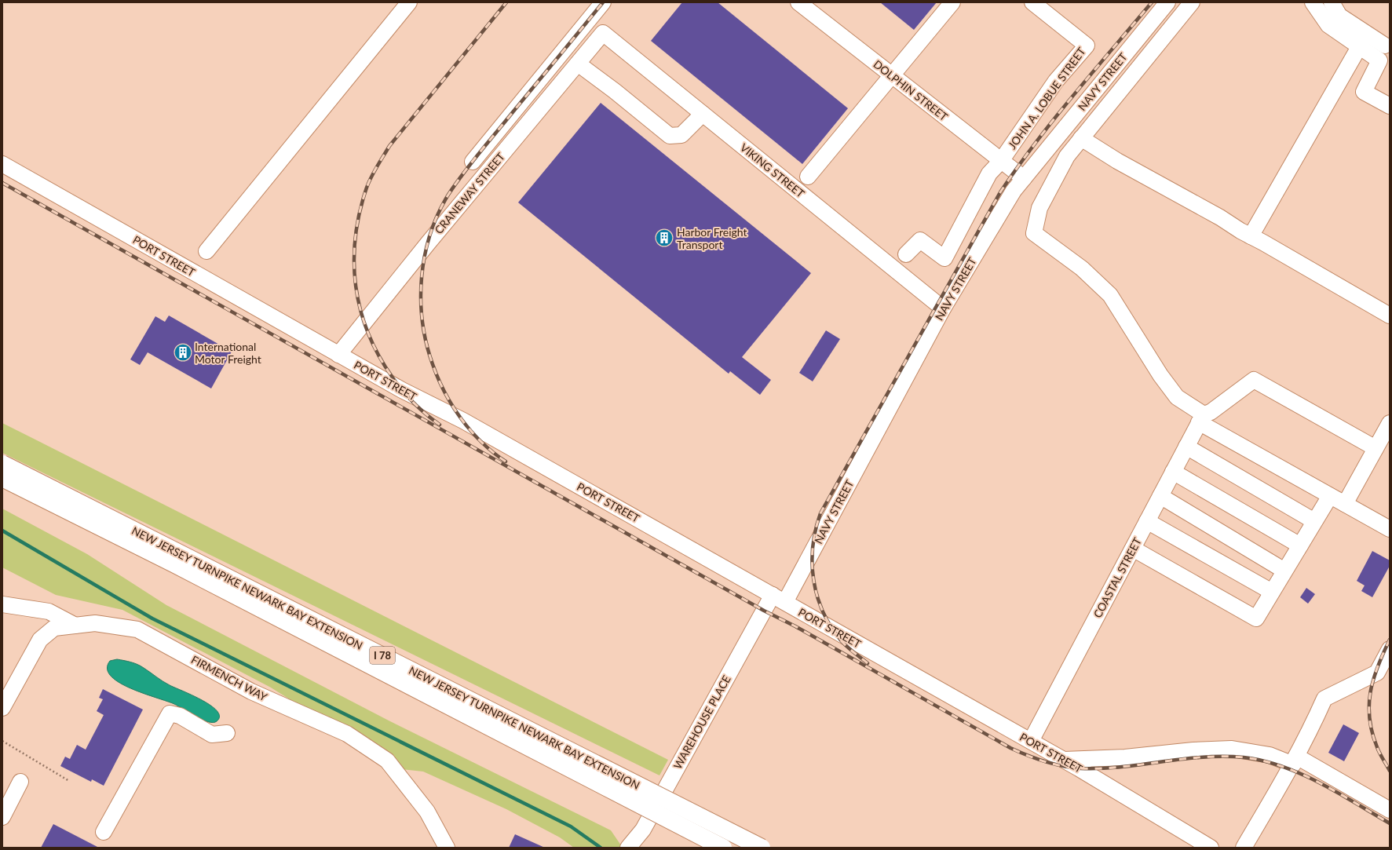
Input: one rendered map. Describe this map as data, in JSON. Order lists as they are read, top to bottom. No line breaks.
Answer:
{"streets":{"highway":["NEW JERSEY TURNPIKE NEWARK BAY EXTENSION","I 78"],"street":["NAVY STREET","DOLPHIN STREET","JOHN A. LOBUE STREET","VIKING STREET","CRANEWAY STREET","PORT STREET","COASTAL STREET","FIRMENCH WAY","WAREHOUSE PLACE"]},"crossings":[["NAVY STREET","DOLPHIN STREET"],["NAVY STREET","VIKING STREET"],["NAVY STREET","PORT STREET"],["NAVY STREET","WAREHOUSE PLACE"],["DOLPHIN STREET","JOHN A. LOBUE STREET"],["VIKING STREET","CRANEWAY STREET"],["CRANEWAY STREET","PORT STREET"],["PORT STREET","COASTAL STREET"],["PORT STREET","WAREHOUSE PLACE"]],"places":{"building":["Harbor Freight Transport","International Motor Freight"]}}
